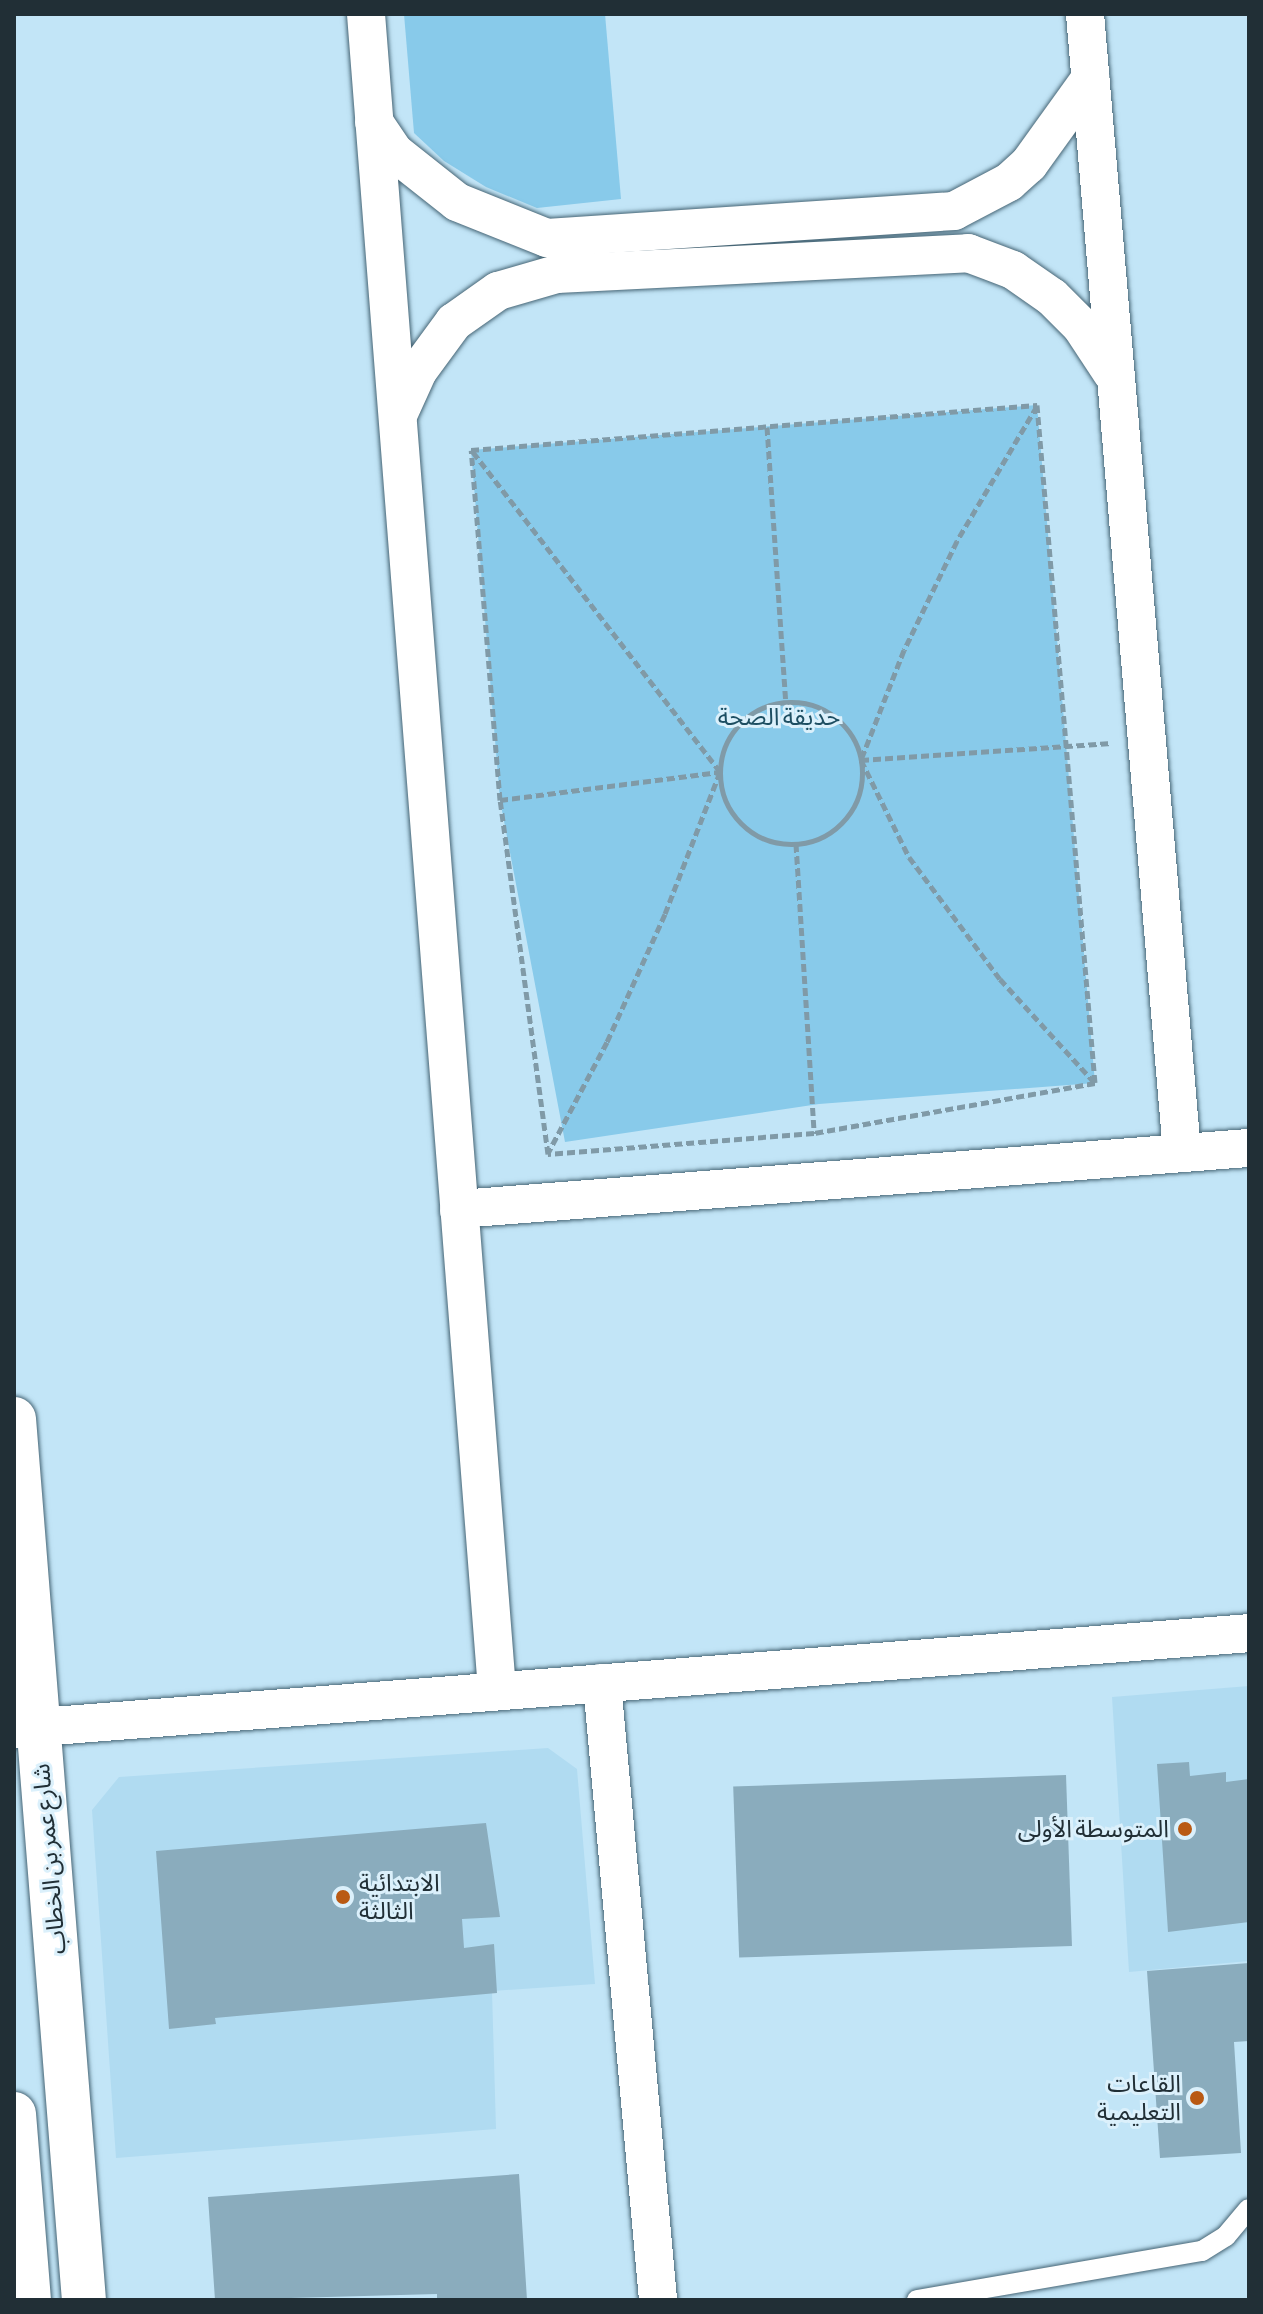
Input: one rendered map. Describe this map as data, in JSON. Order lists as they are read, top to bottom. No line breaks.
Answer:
{"streets":{"street":["شارع عمر بن الخطاب"]},"parks":["حديقة الصحة"],"places":["المتوسطة الأولى","الابتدائية الثالثة","القاعات التعليمية"]}
